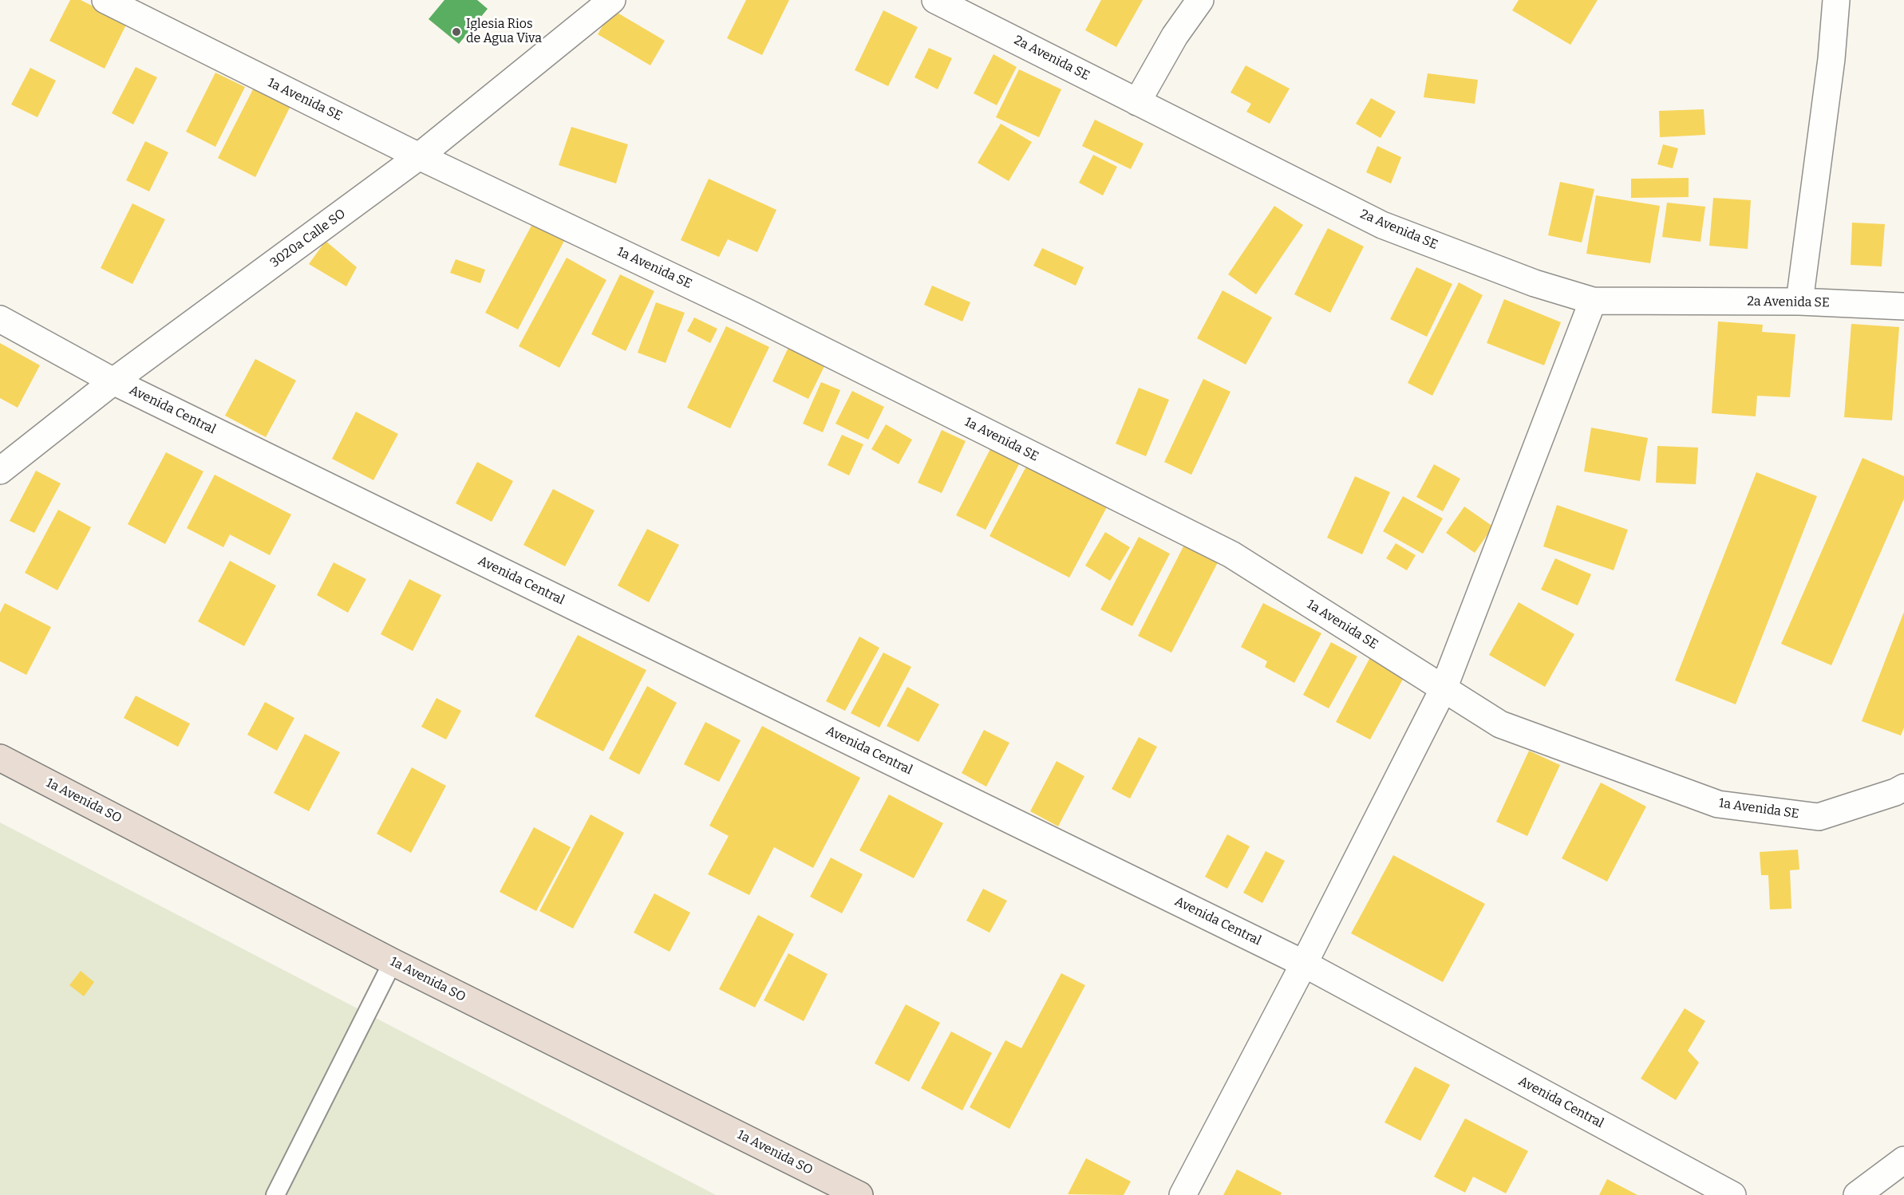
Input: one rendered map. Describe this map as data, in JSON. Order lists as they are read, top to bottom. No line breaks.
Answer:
{"streets":{"highway":["1a Avenida SO"],"street":["2a Avenida SE","1a Avenida SE","3020a Calle SO","Avenida Central"]},"crossings":[["1a Avenida SE","3020a Calle SO"],["3020a Calle SO","Avenida Central"]],"places":["Iglesia Rios de Agua Viva"]}
